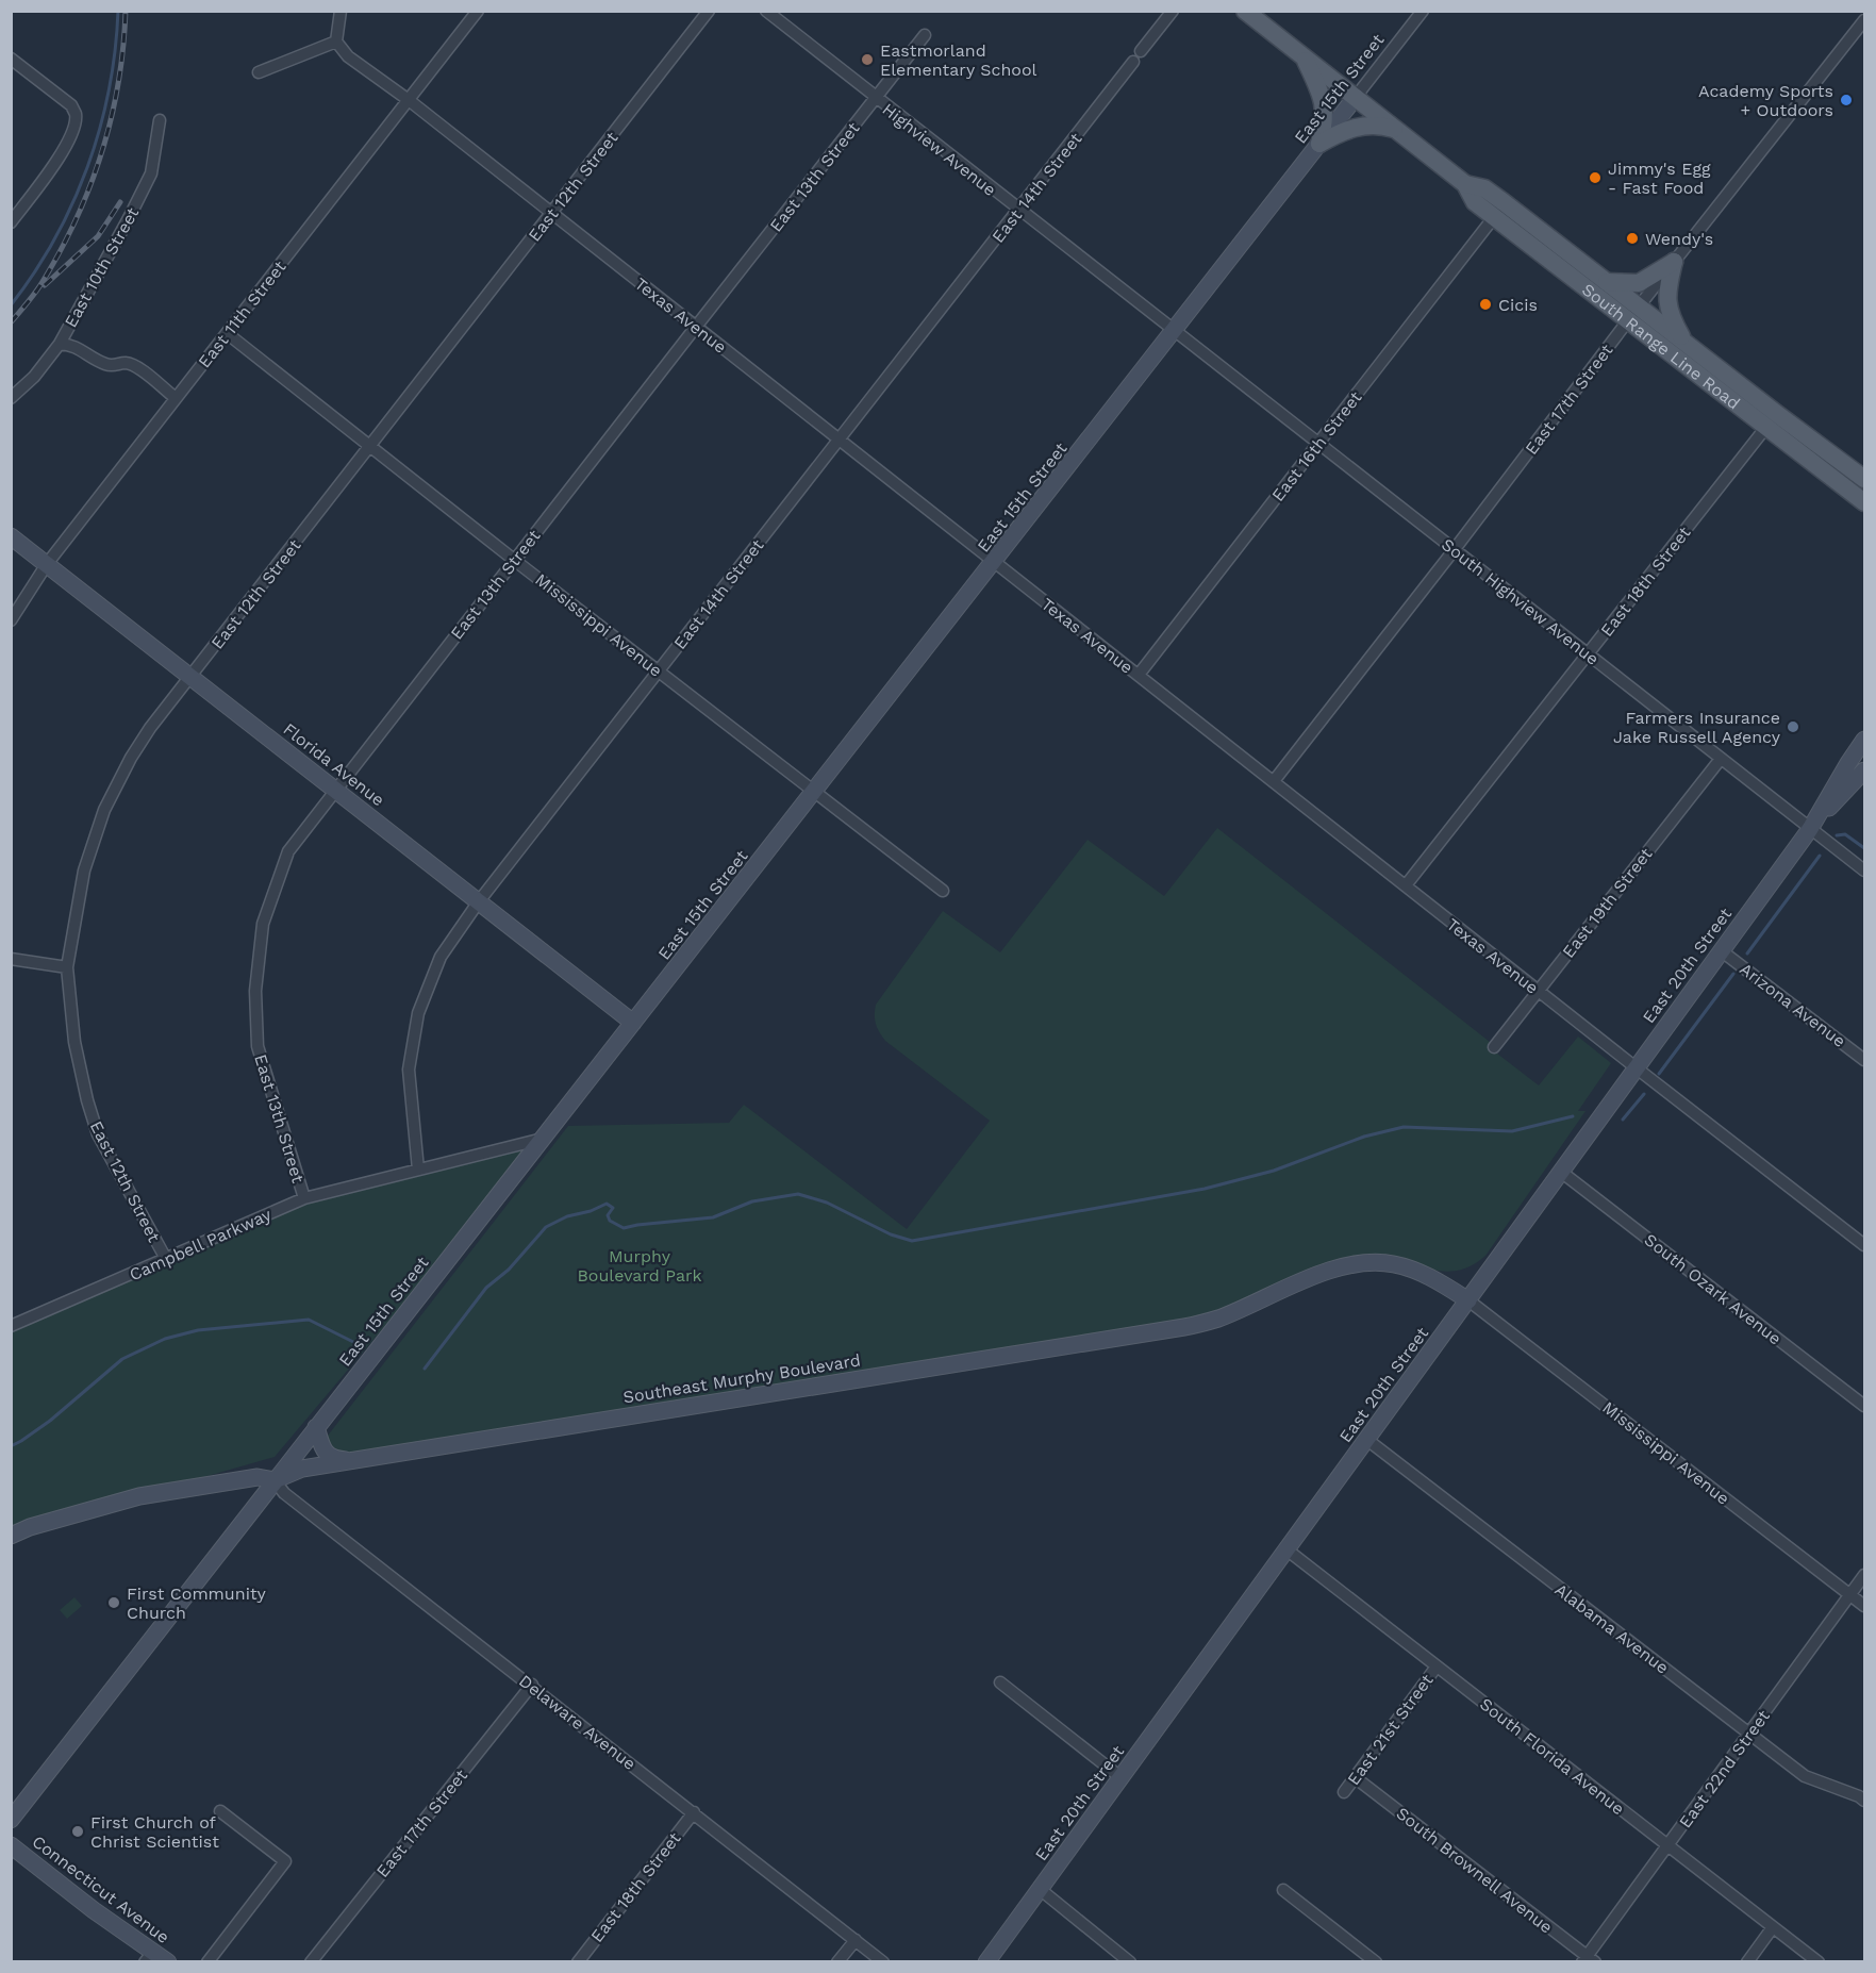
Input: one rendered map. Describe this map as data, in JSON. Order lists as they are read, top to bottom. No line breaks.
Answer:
{"streets":{"main road":["East 15th Street","South Range Line Road","Florida Avenue","East 20th Street","Southeast Murphy Boulevard","Connecticut Avenue"],"street":["Highview Avenue","East 13th Street","East 12th Street","East 14th Street","East 10th Street","East 11th Street","Texas Avenue","East 17th Street","East 16th Street","East 18th Street","South Highview Avenue","Mississippi Avenue","East 19th Street","Arizona Avenue","Campbell Parkway","South Ozark Avenue","Alabama Avenue","Delaware Avenue","East 21st Street","South Florida Avenue","East 22nd Street","South Brownell Avenue"]},"crossings":[["East 15th Street","Highview Avenue"],["East 15th Street","Texas Avenue"],["East 15th Street","South Range Line Road"],["East 15th Street","South Highview Avenue"],["East 15th Street","Mississippi Avenue"],["East 15th Street","Florida Avenue"],["East 15th Street","Campbell Parkway"],["East 15th Street","Southeast Murphy Boulevard"],["East 15th Street","Delaware Avenue"],["Highview Avenue","East 13th Street"],["Highview Avenue","East 14th Street"],["Highview Avenue","South Highview Avenue"],["East 13th Street","Texas Avenue"],["East 13th Street","Mississippi Avenue"],["East 13th Street","Florida Avenue"],["East 13th Street","Campbell Parkway"],["East 12th Street","Texas Avenue"],["East 12th Street","Mississippi Avenue"],["East 12th Street","Florida Avenue"],["East 12th Street","Campbell Parkway"],["East 14th Street","Texas Avenue"],["East 14th Street","Mississippi Avenue"],["East 14th Street","Florida Avenue"],["East 14th Street","Campbell Parkway"],["East 11th Street","Texas Avenue"],["East 11th Street","Mississippi Avenue"],["East 11th Street","Florida Avenue"],["Texas Avenue","East 17th Street"],["Texas Avenue","East 16th Street"],["Texas Avenue","East 18th Street"],["Texas Avenue","East 19th Street"],["Texas Avenue","East 20th Street"],["South Range Line Road","East 17th Street"],["South Range Line Road","East 16th Street"],["South Range Line Road","East 18th Street"],["East 17th Street","South Highview Avenue"],["East 17th Street","Delaware Avenue"],["East 16th Street","South Highview Avenue"],["East 18th Street","South Highview Avenue"],["East 18th Street","Delaware Avenue"],["South Highview Avenue","East 19th Street"],["South Highview Avenue","East 20th Street"],["Mississippi Avenue","East 20th Street"],["Mississippi Avenue","Southeast Murphy Boulevard"],["Mississippi Avenue","East 22nd Street"],["East 20th Street","Arizona Avenue"],["East 20th Street","South Ozark Avenue"],["East 20th Street","Southeast Murphy Boulevard"],["East 20th Street","Alabama Avenue"],["East 20th Street","South Florida Avenue"],["Southeast Murphy Boulevard","Delaware Avenue"],["Alabama Avenue","East 22nd Street"],["East 21st Street","South Florida Avenue"],["East 21st Street","South Brownell Avenue"],["South Florida Avenue","East 22nd Street"],["East 22nd Street","South Brownell Avenue"]],"parks":["Murphy Boulevard Park"],"places":["Eastmorland Elementary School","Academy Sports + Outdoors","Jimmy's Egg - Fast Food","Wendy's","Cicis","Farmers Insurance Jake Russell Agency","First Community Church","First Church of Christ Scientist"]}
